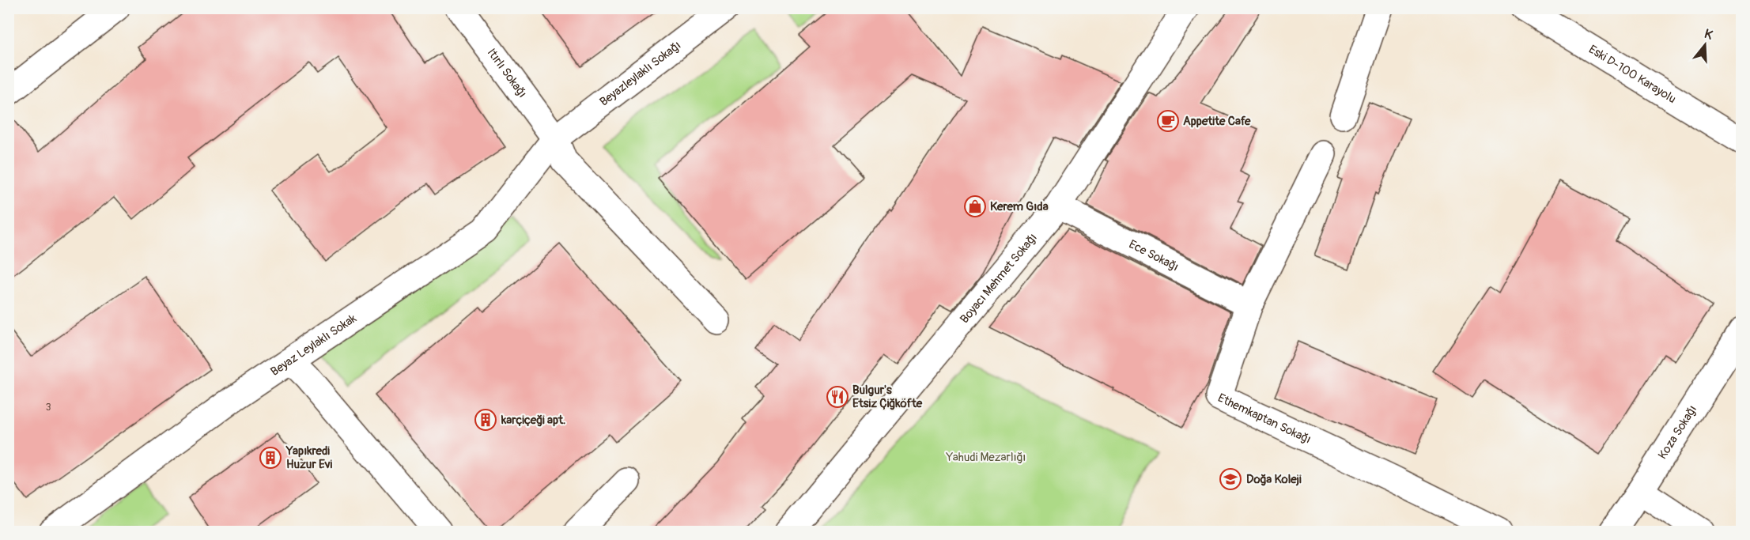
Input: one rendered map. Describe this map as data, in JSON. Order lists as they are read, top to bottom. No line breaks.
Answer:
{"streets":{"main road":["Itırlı Sokağı","Beyazleylaklı Sokağı","Eski D-100 Karayolu","Ece Sokağı","Boyacı Mehmet Sokağı","Beyaz Leylaklı Sokak","Ethemkaptan Sokağı","Koza Sokağı"]},"crossings":[["Itırlı Sokağı","Beyazleylaklı Sokağı"],["Itırlı Sokağı","Beyaz Leylaklı Sokak"],["Beyazleylaklı Sokağı","Beyaz Leylaklı Sokak"],["Ece Sokağı","Boyacı Mehmet Sokağı"],["Ece Sokağı","Ethemkaptan Sokağı"]],"parks":["Yahudi Mezarlığı"],"places":{"cafe":["Appetite Cafe"],"shop":["Kerem Gıda"],"restaurant":["Bulgur's Etsiz Çiğköfte"],"building":["karçiçeği apt.","Yapıkredi Huzur Evi"],"school or university":["Doğa Koleji"]},"house_numbers":["3"],"north":"top"}
